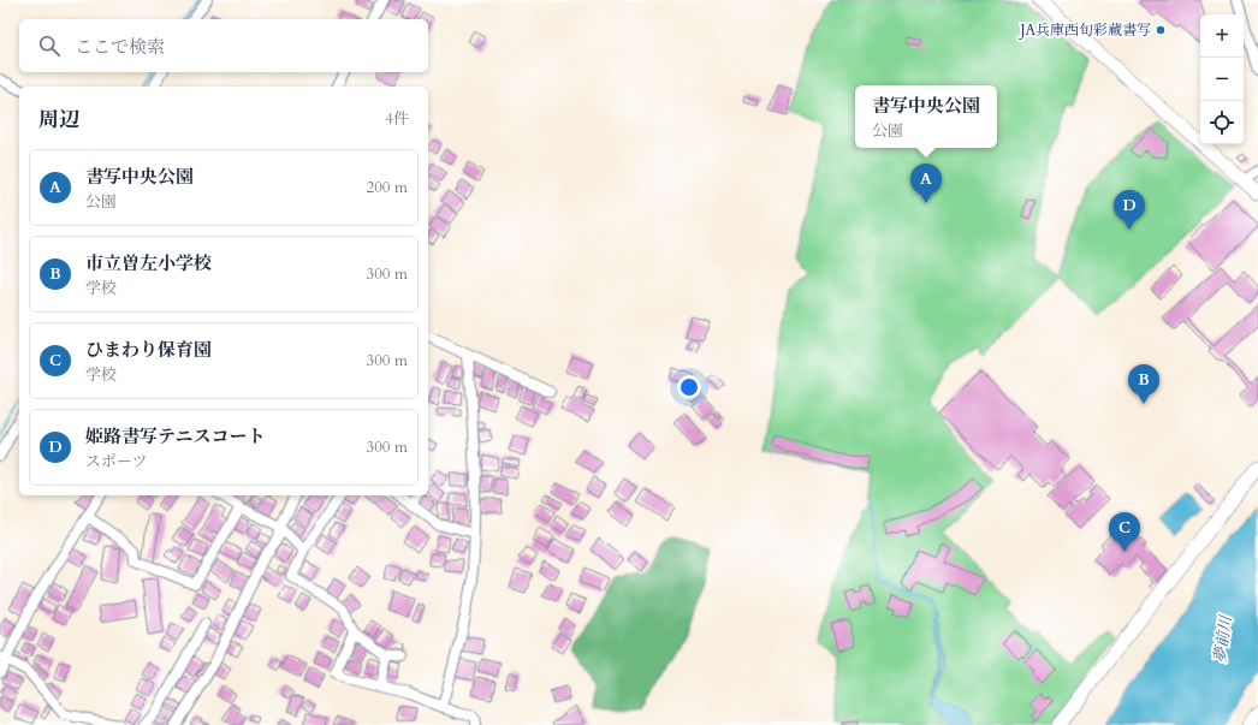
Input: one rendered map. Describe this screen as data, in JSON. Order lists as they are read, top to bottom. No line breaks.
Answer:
{"water":["夢前川"],"places":["JA兵庫西旬彩蔵書写"],"page":{"map_buttons":["+","−"],"search":"ここで検索","popup":["書写中央公園","公園"],"heading":["周辺","4件"],"list":[{"mark":"A","name":"書写中央公園","note":"公園","value":"200 m"},{"mark":"B","name":"市立曽左小学校","note":"学校","value":"300 m"},{"mark":"C","name":"ひまわり保育園","note":"学校","value":"300 m"},{"mark":"D","name":"姫路書写テニスコート","note":"スポーツ","value":"300 m"}],"pins":["A","D","B","C"]}}
